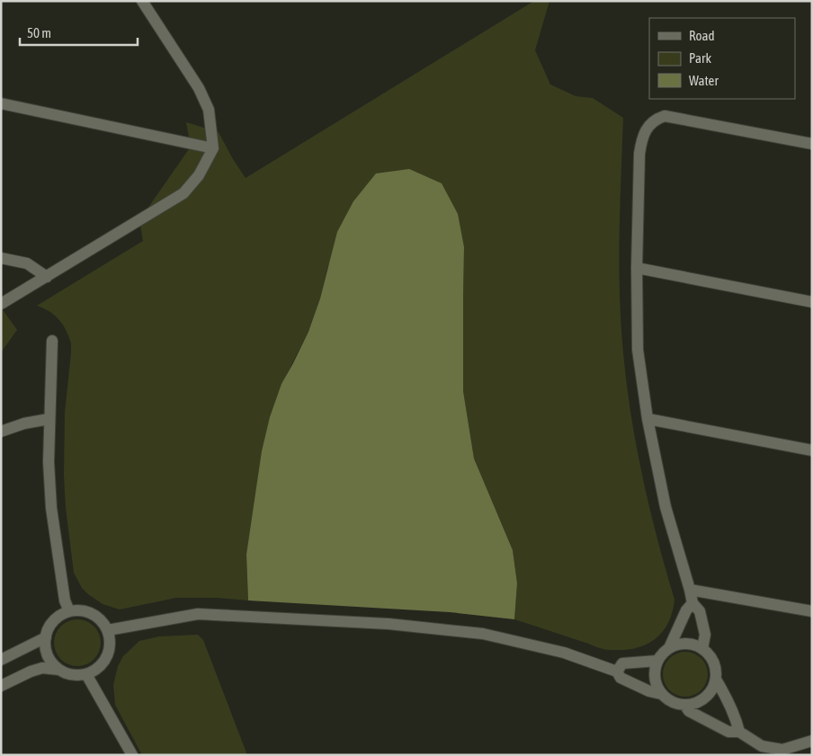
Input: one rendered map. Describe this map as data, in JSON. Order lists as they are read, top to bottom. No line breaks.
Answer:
{"legend":["Road","Park","Water"],"scale_bar":"50 m"}
